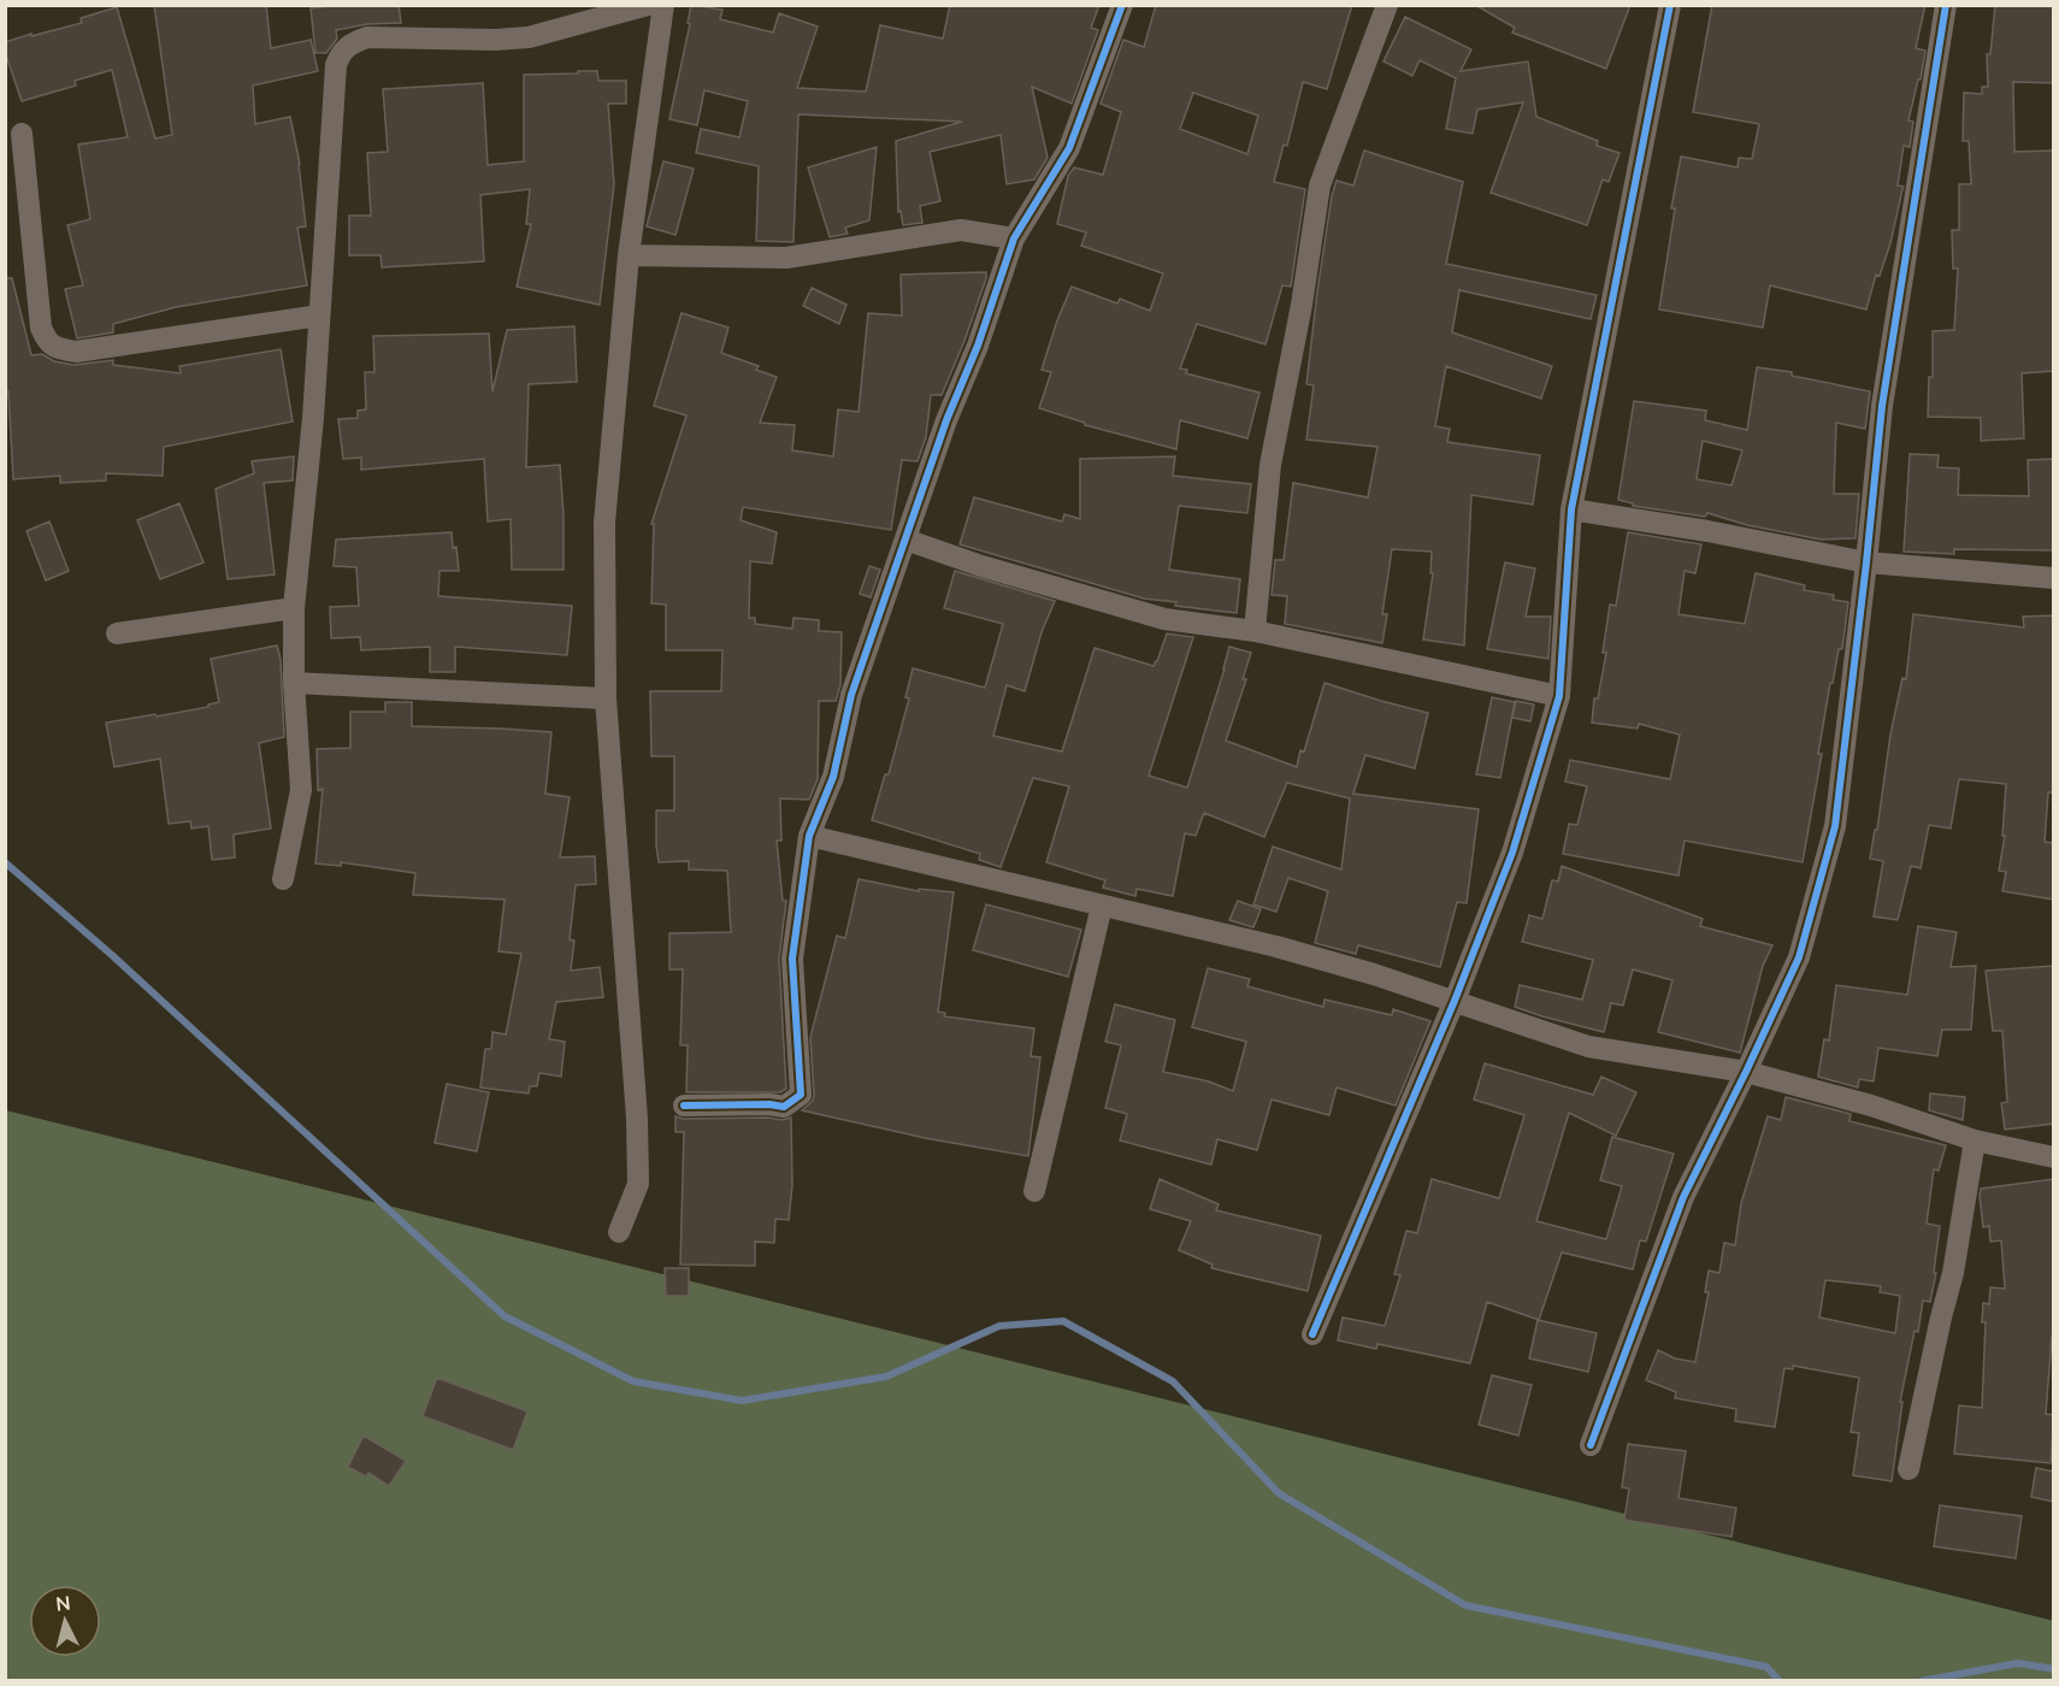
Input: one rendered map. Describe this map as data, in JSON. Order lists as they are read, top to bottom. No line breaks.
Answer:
{"north":"top"}
